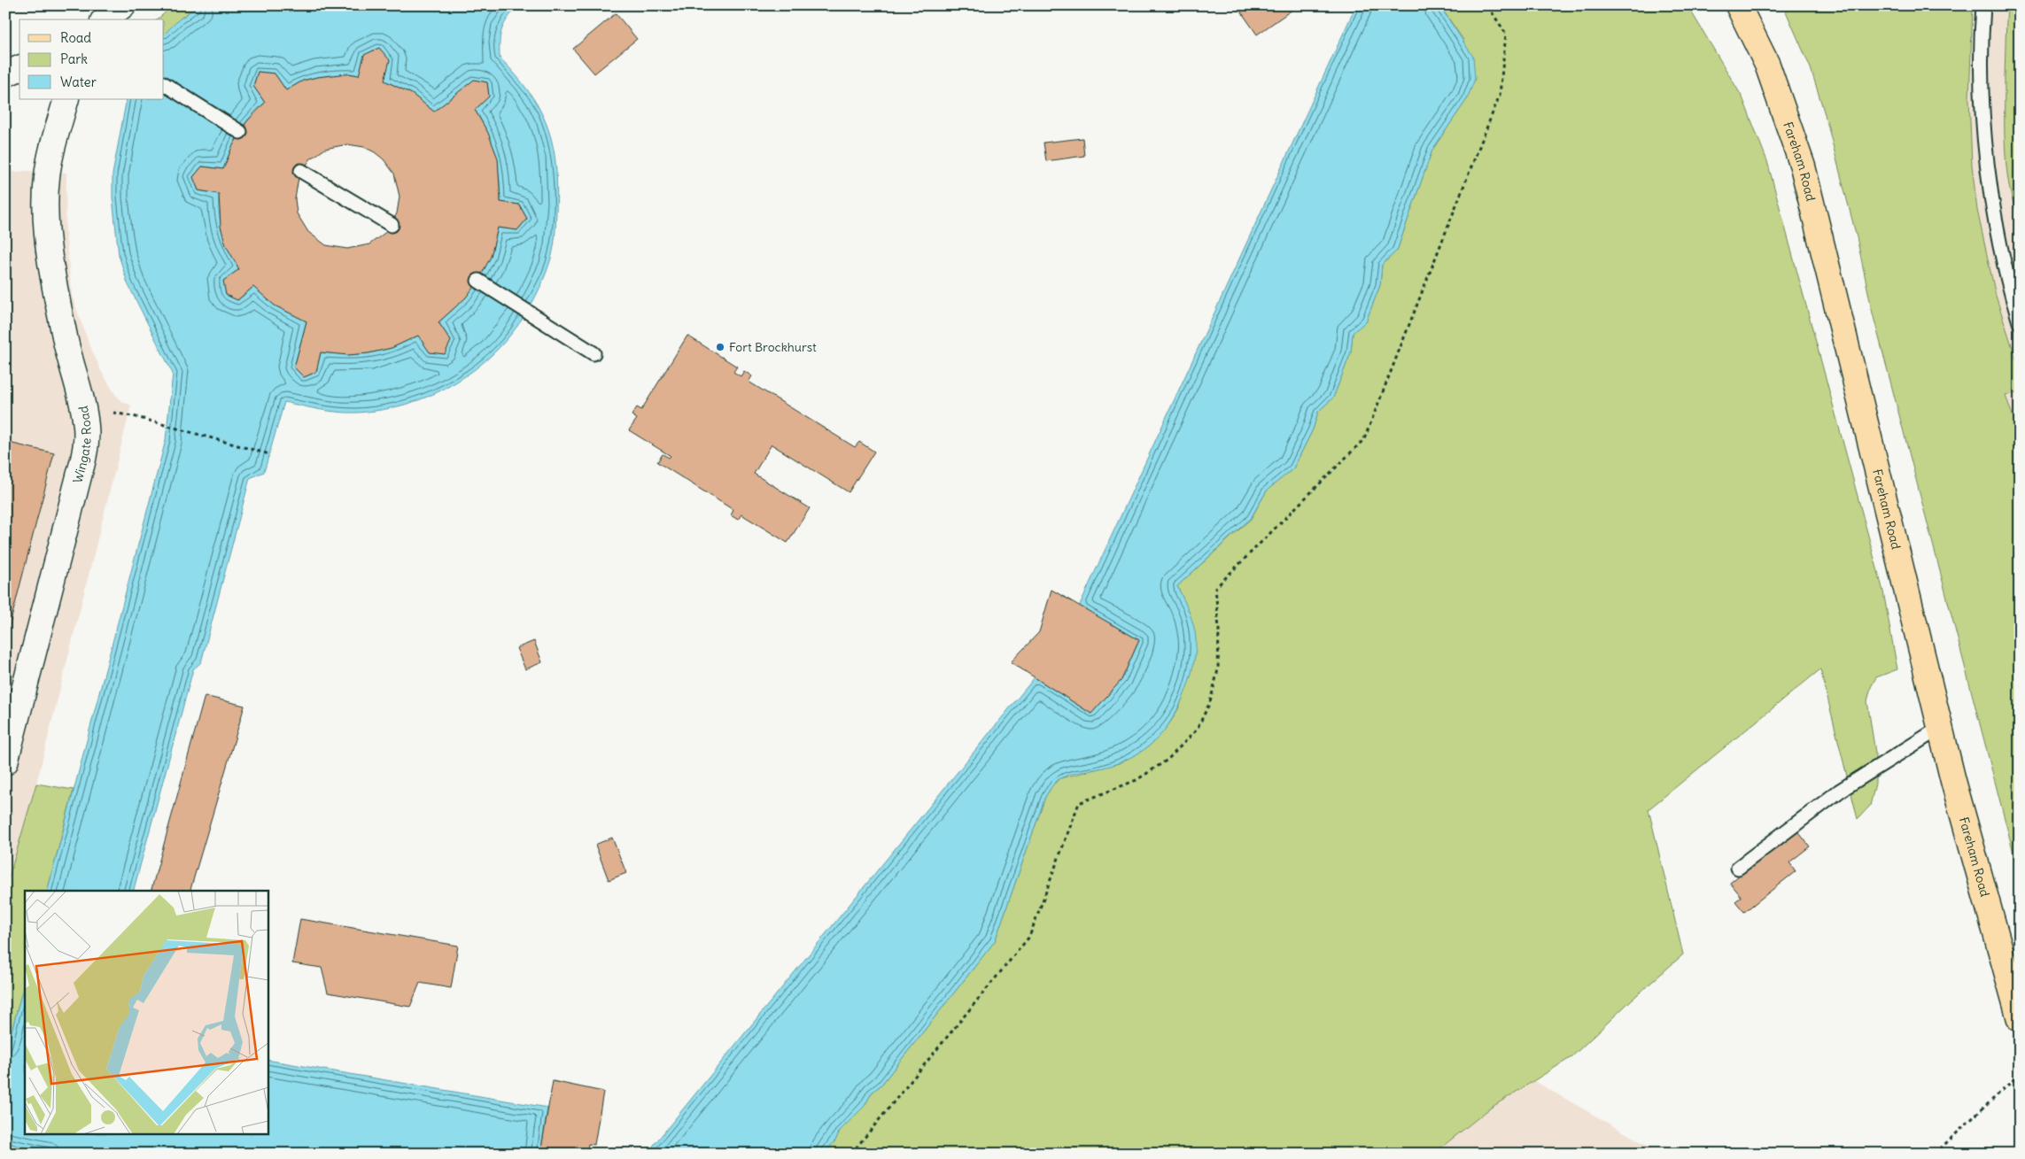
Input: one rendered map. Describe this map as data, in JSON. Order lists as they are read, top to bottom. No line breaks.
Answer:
{"streets":{"main road":["Fareham Road"],"street":["Wingate Road"]},"places":["Fort Brockhurst"],"legend":["Road","Park","Water"]}
